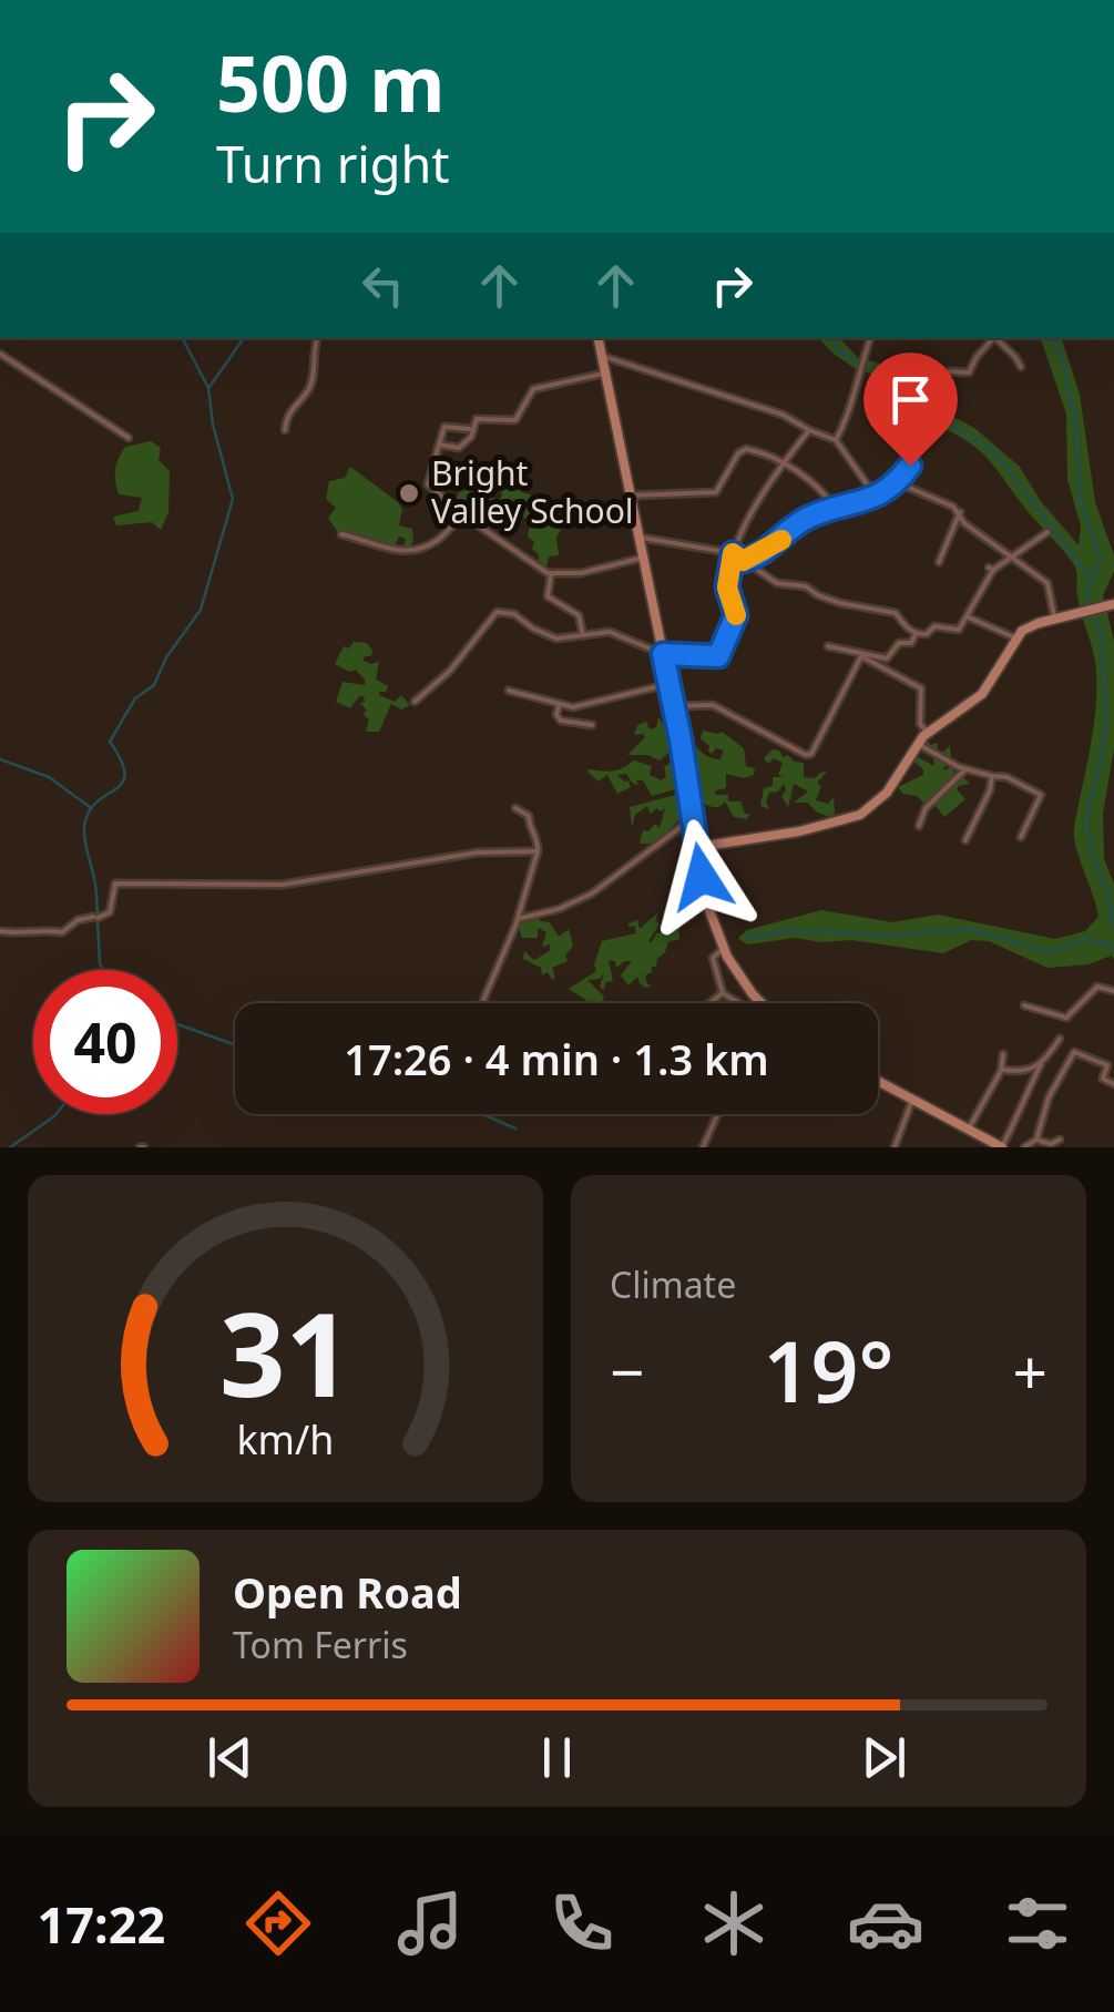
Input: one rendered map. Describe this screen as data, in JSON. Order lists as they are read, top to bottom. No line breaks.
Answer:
{"places":["Bright Valley School"],"page":{"turn":["500 m","Turn right"],"limit":"40","trip":"17:26 · 4 min · 1.3 km","tile":"Climate","heat":["−","19°","+"],"song":["Open Road","Tom Ferris"],"tabs":"17:22","gauge":["31","km/h"]}}
